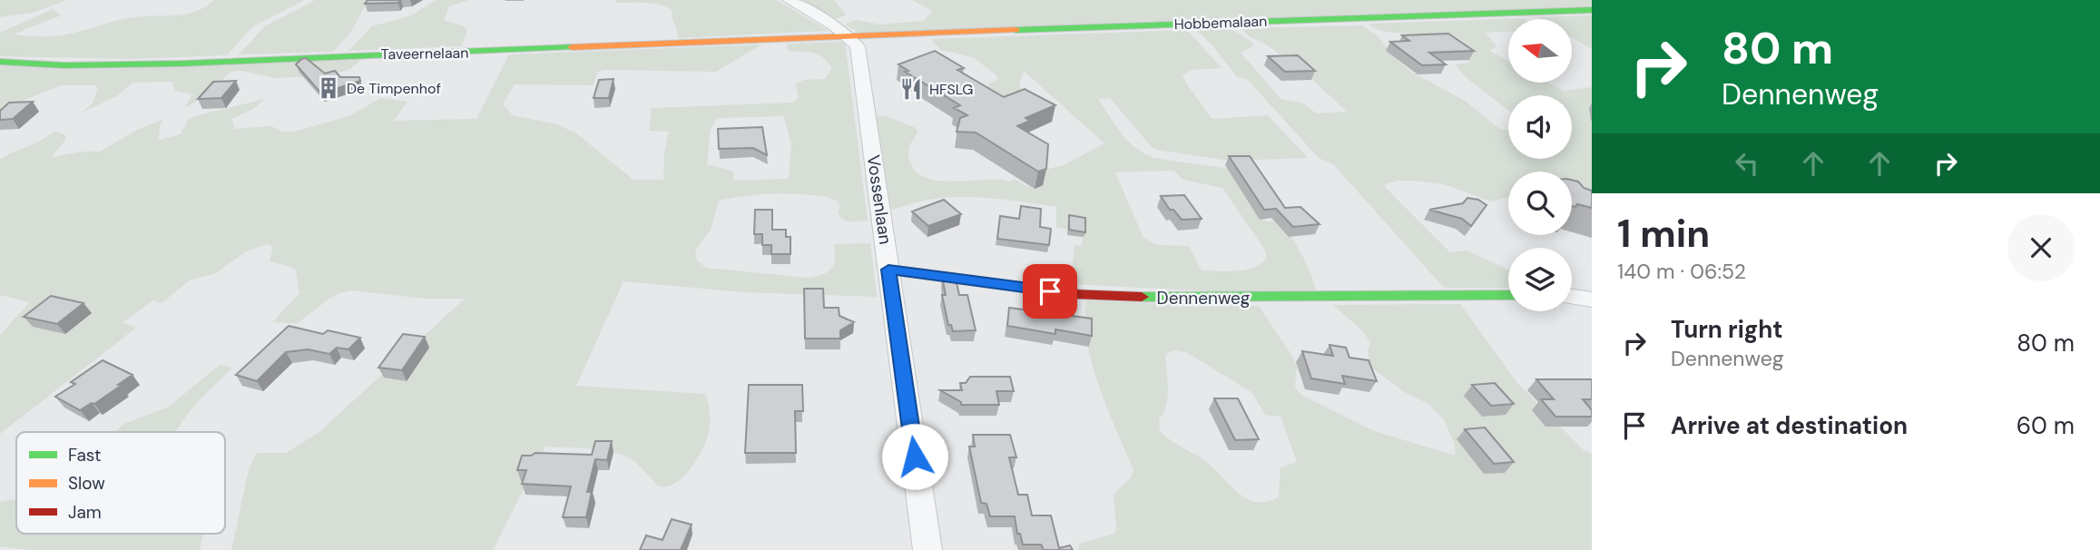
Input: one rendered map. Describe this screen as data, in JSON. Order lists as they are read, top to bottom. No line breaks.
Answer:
{"streets":{"street":["Hobbemalaan","Taveernelaan","Vossenlaan","Dennenweg"]},"crossings":[["Hobbemalaan","Taveernelaan"],["Hobbemalaan","Vossenlaan"],["Taveernelaan","Vossenlaan"],["Vossenlaan","Dennenweg"]],"places":{"building":["De Timpenhof"],"restaurant":["HFSLG"]},"legend":["Fast","Slow","Jam"],"north":"left","page":{"turn":["80 m","Dennenweg"],"heading":["1 min","140 m · 06:52"],"list":[{"name":"Turn right","note":"Dennenweg","value":"80 m"},{"name":"Arrive at destination","value":"60 m"}]}}
